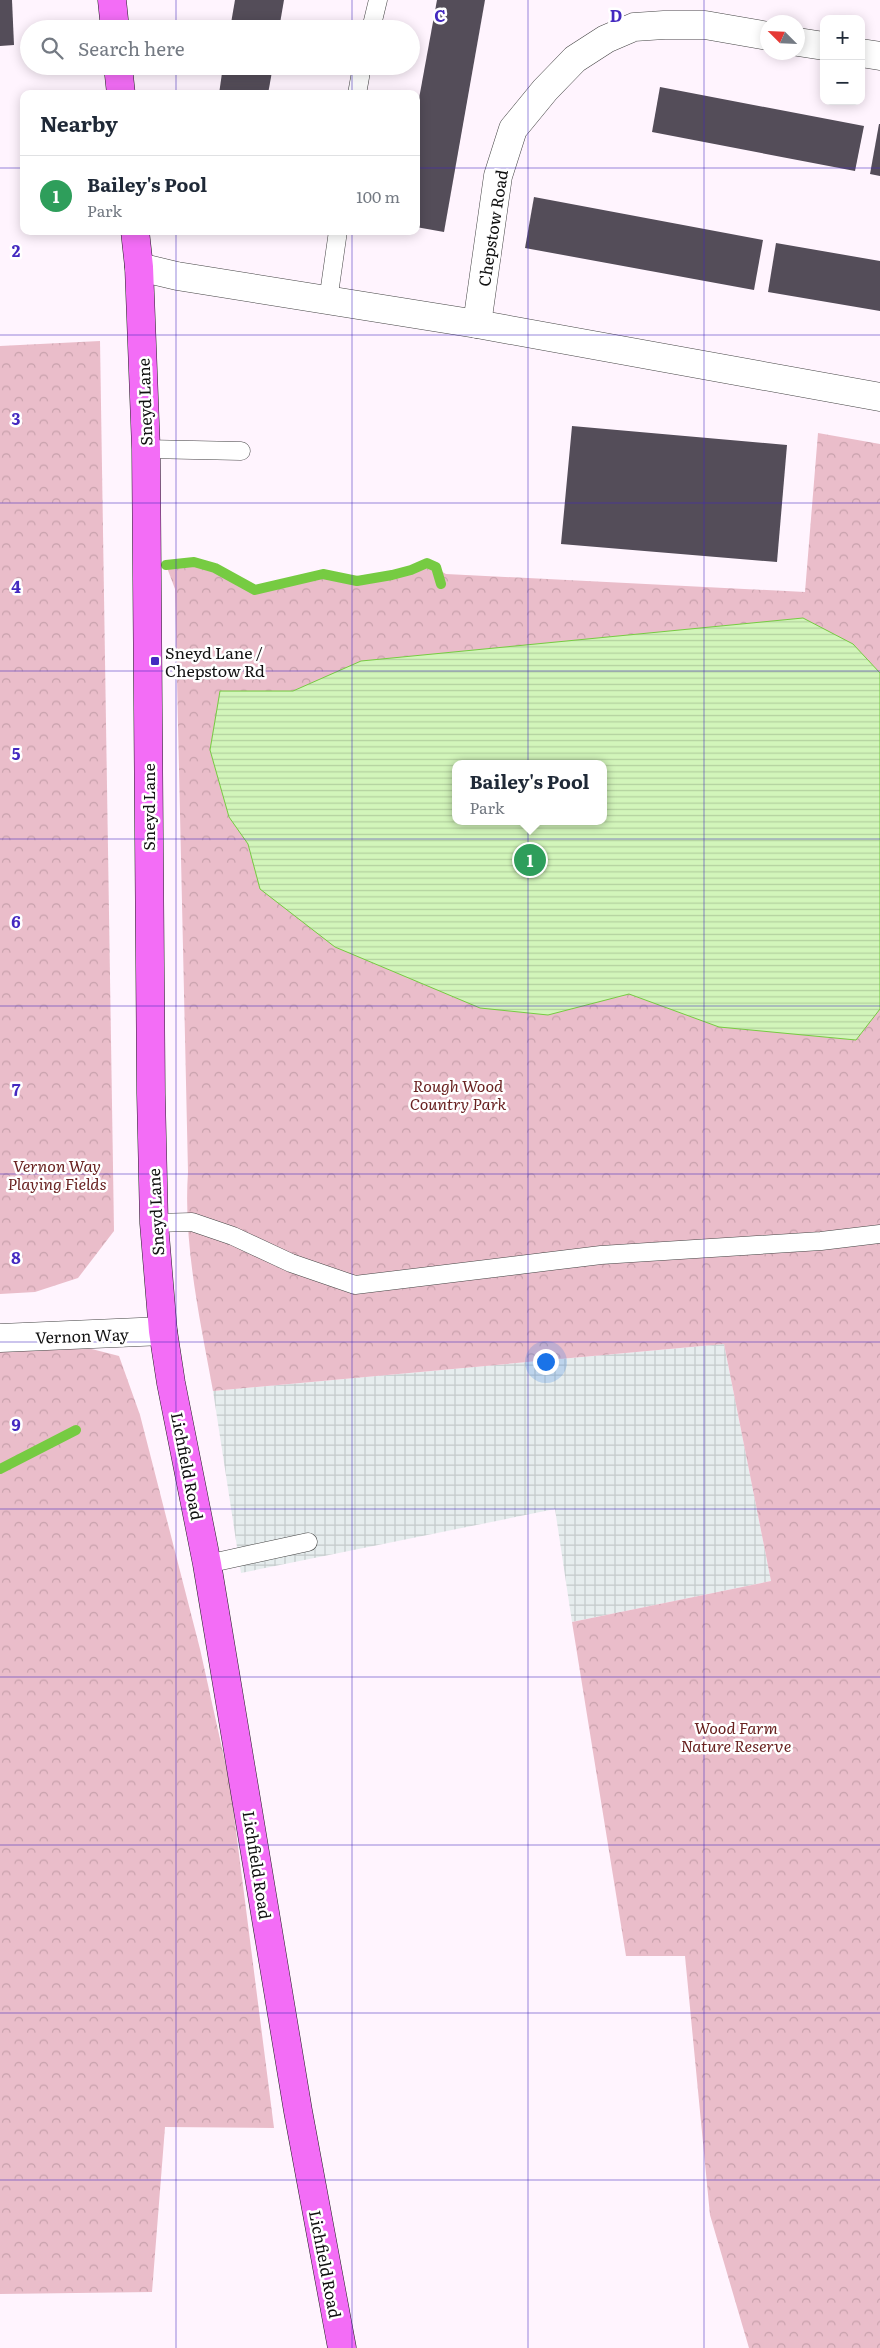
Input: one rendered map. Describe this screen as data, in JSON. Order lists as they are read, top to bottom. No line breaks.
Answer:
{"streets":{"main road":["Sneyd Lane","Lichfield Road"],"street":["Chepstow Road","Vernon Way"]},"crossings":[["Sneyd Lane","Vernon Way"],["Sneyd Lane","Lichfield Road"]],"parks":["Rough Wood Country Park","Vernon Way Playing Fields","Wood Farm Nature Reserve"],"places":{"transit":["Sneyd Lane / Chepstow Rd"]},"north":"top left","page":{"map_buttons":["+","−"],"search":"Search here","heading":"Nearby","list":[{"mark":"1","name":"Bailey's Pool","note":"Park","value":"100 m"}],"popup":["Bailey's Pool","Park"],"pins":"1"},"grid":{"columns":["C","D"],"rows":["2","3","4","5","6","7","8","9"]}}
